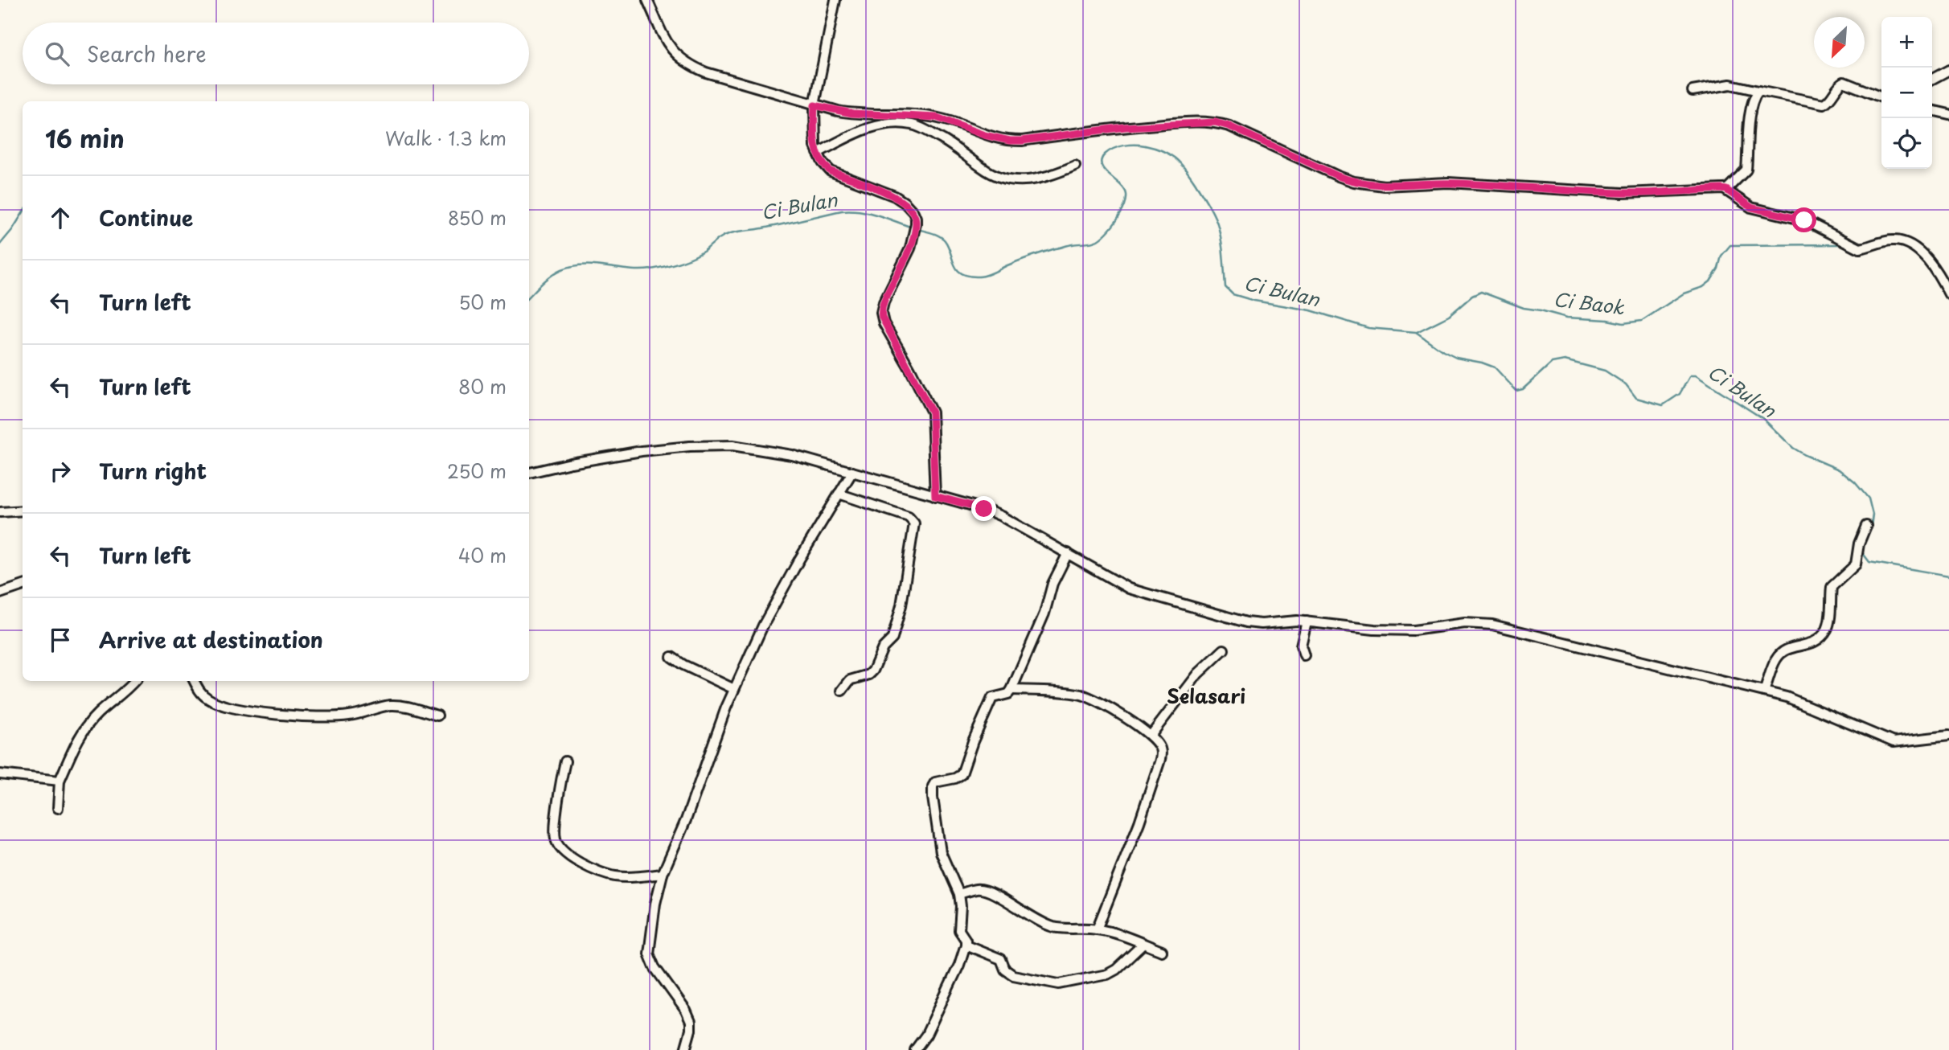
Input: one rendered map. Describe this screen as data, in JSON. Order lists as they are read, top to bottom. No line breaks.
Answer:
{"districts":["Selasari"],"water":["Ci Bulan","Ci Baok"],"north":"bottom left","page":{"map_buttons":["+","−"],"search":"Search here","heading":["16 min","Walk · 1.3 km"],"list":[["Continue","850 m"],["Turn left","50 m"],["Turn left","80 m"],["Turn right","250 m"],["Turn left","40 m"],"Arrive at destination"]}}
